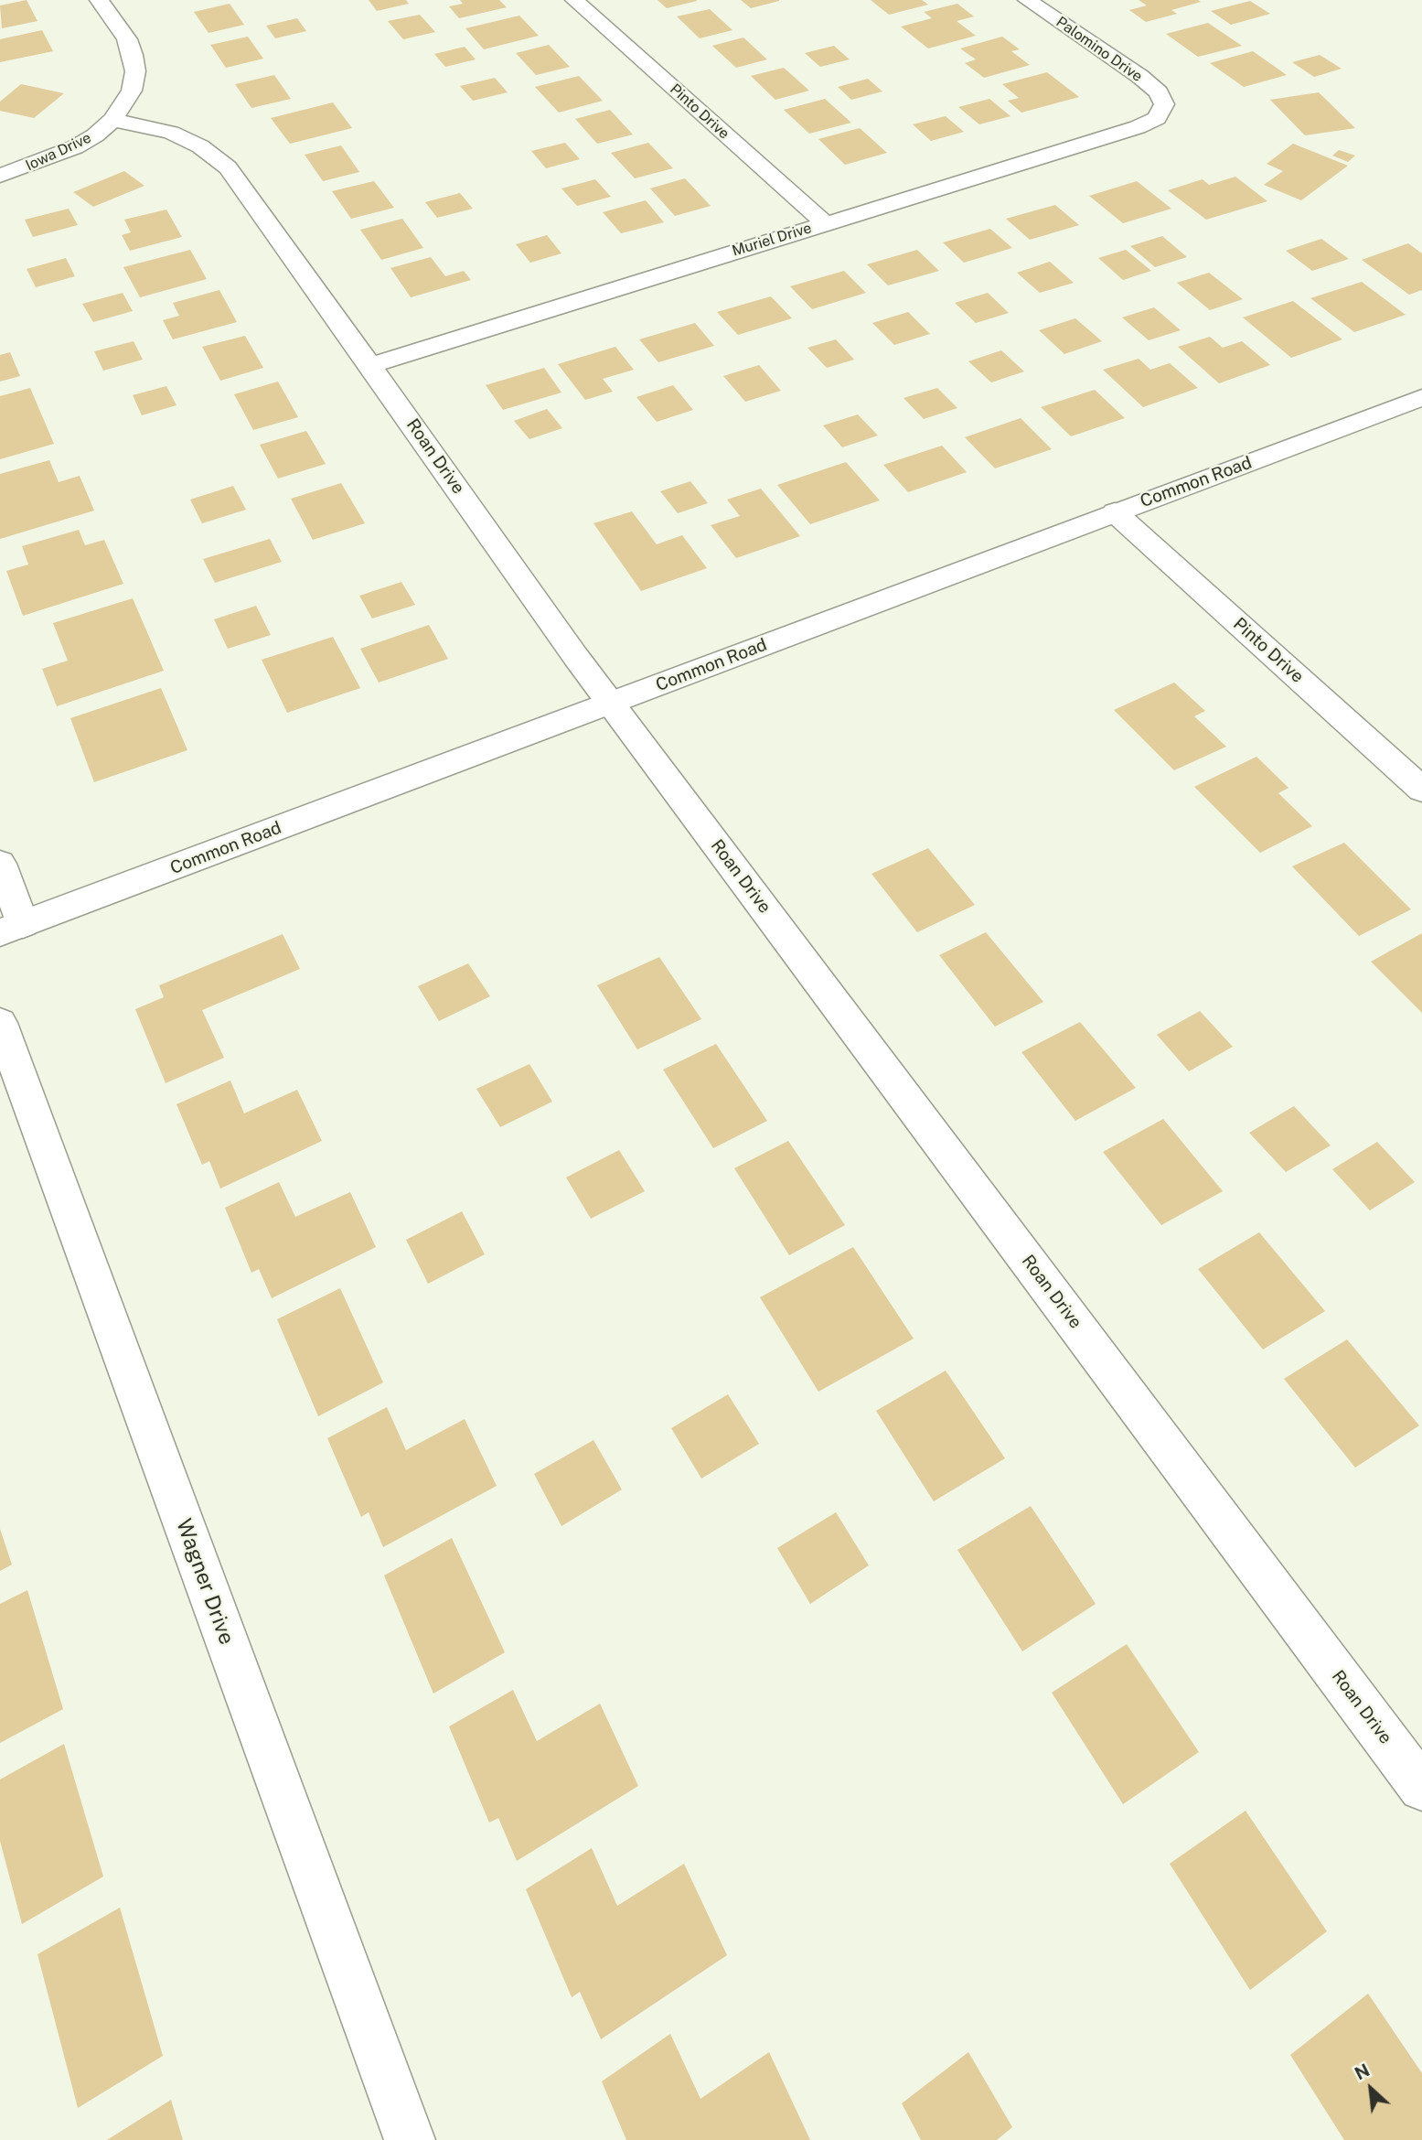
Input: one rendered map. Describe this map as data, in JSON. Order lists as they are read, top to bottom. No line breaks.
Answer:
{"streets":{"street":["Palomino Drive","Pinto Drive","Iowa Drive","Muriel Drive","Roan Drive","Common Road","Wagner Drive"]},"crossings":[["Palomino Drive","Muriel Drive"],["Pinto Drive","Muriel Drive"],["Pinto Drive","Common Road"],["Iowa Drive","Roan Drive"],["Muriel Drive","Roan Drive"],["Roan Drive","Common Road"]],"north":"top left"}
